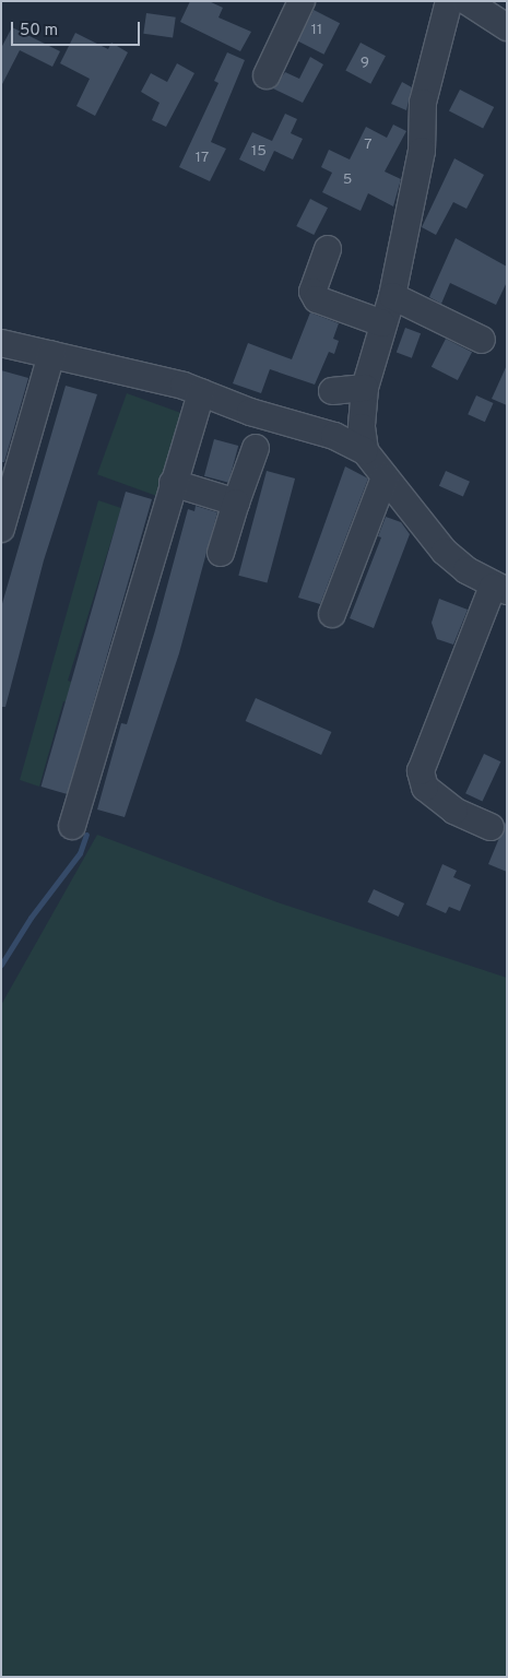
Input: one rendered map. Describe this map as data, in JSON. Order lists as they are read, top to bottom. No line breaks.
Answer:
{"house_numbers":["11","9","7","15","17","5"],"scale_bar":"50 m"}
